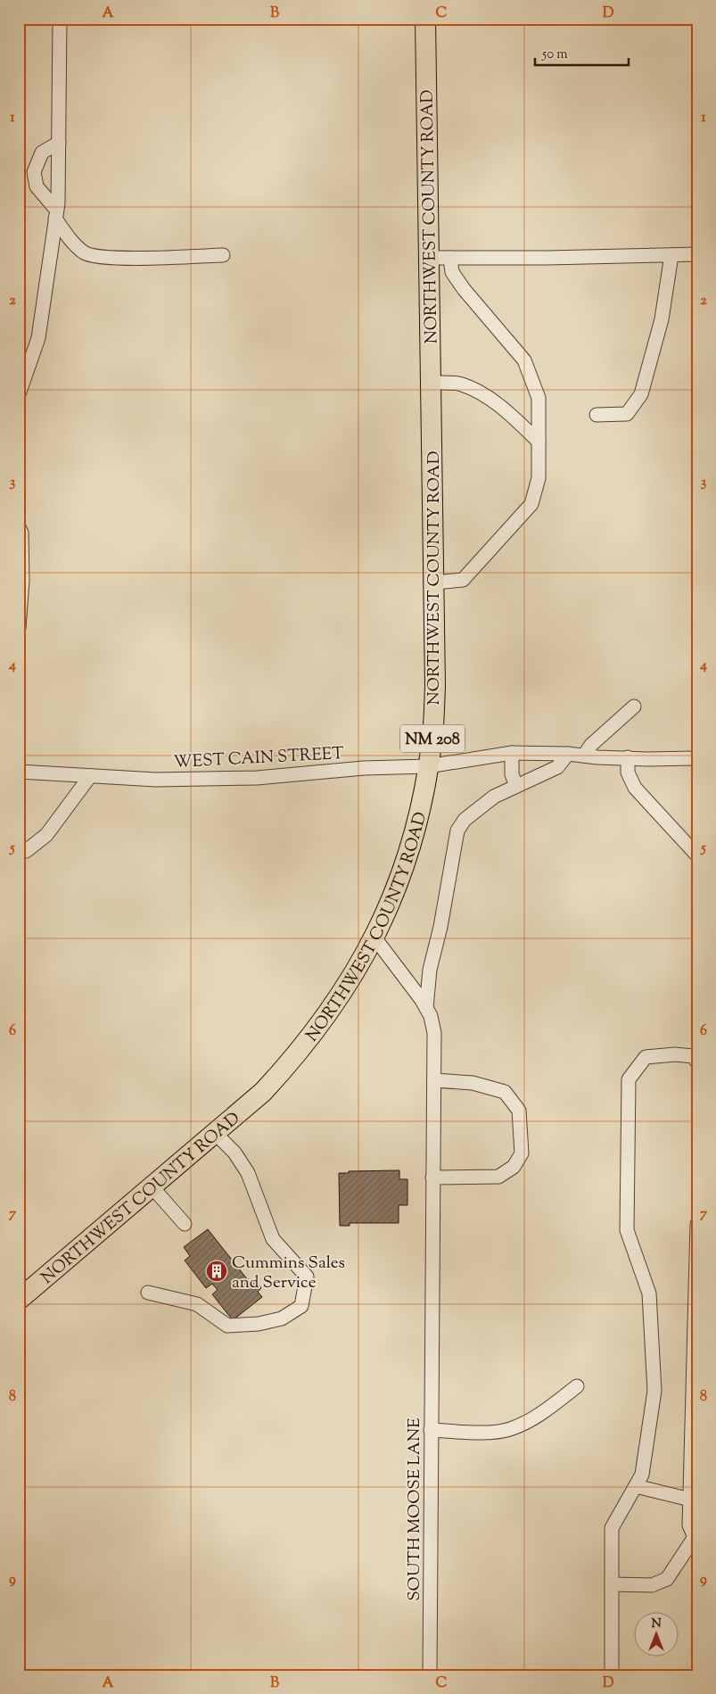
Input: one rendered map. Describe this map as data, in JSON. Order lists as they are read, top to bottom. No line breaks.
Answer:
{"streets":{"highway":["NORTHWEST COUNTY ROAD","NM 208"],"street":["WEST CAIN STREET","SOUTH MOOSE LANE"]},"crossings":[["NORTHWEST COUNTY ROAD","WEST CAIN STREET"]],"places":{"building":["Cummins Sales and Service"]},"scale_bar":"50 m","north":"top","grid":{"columns":["A","B","C","D"],"rows":["1","2","3","4","5","6","7","8","9"]}}
